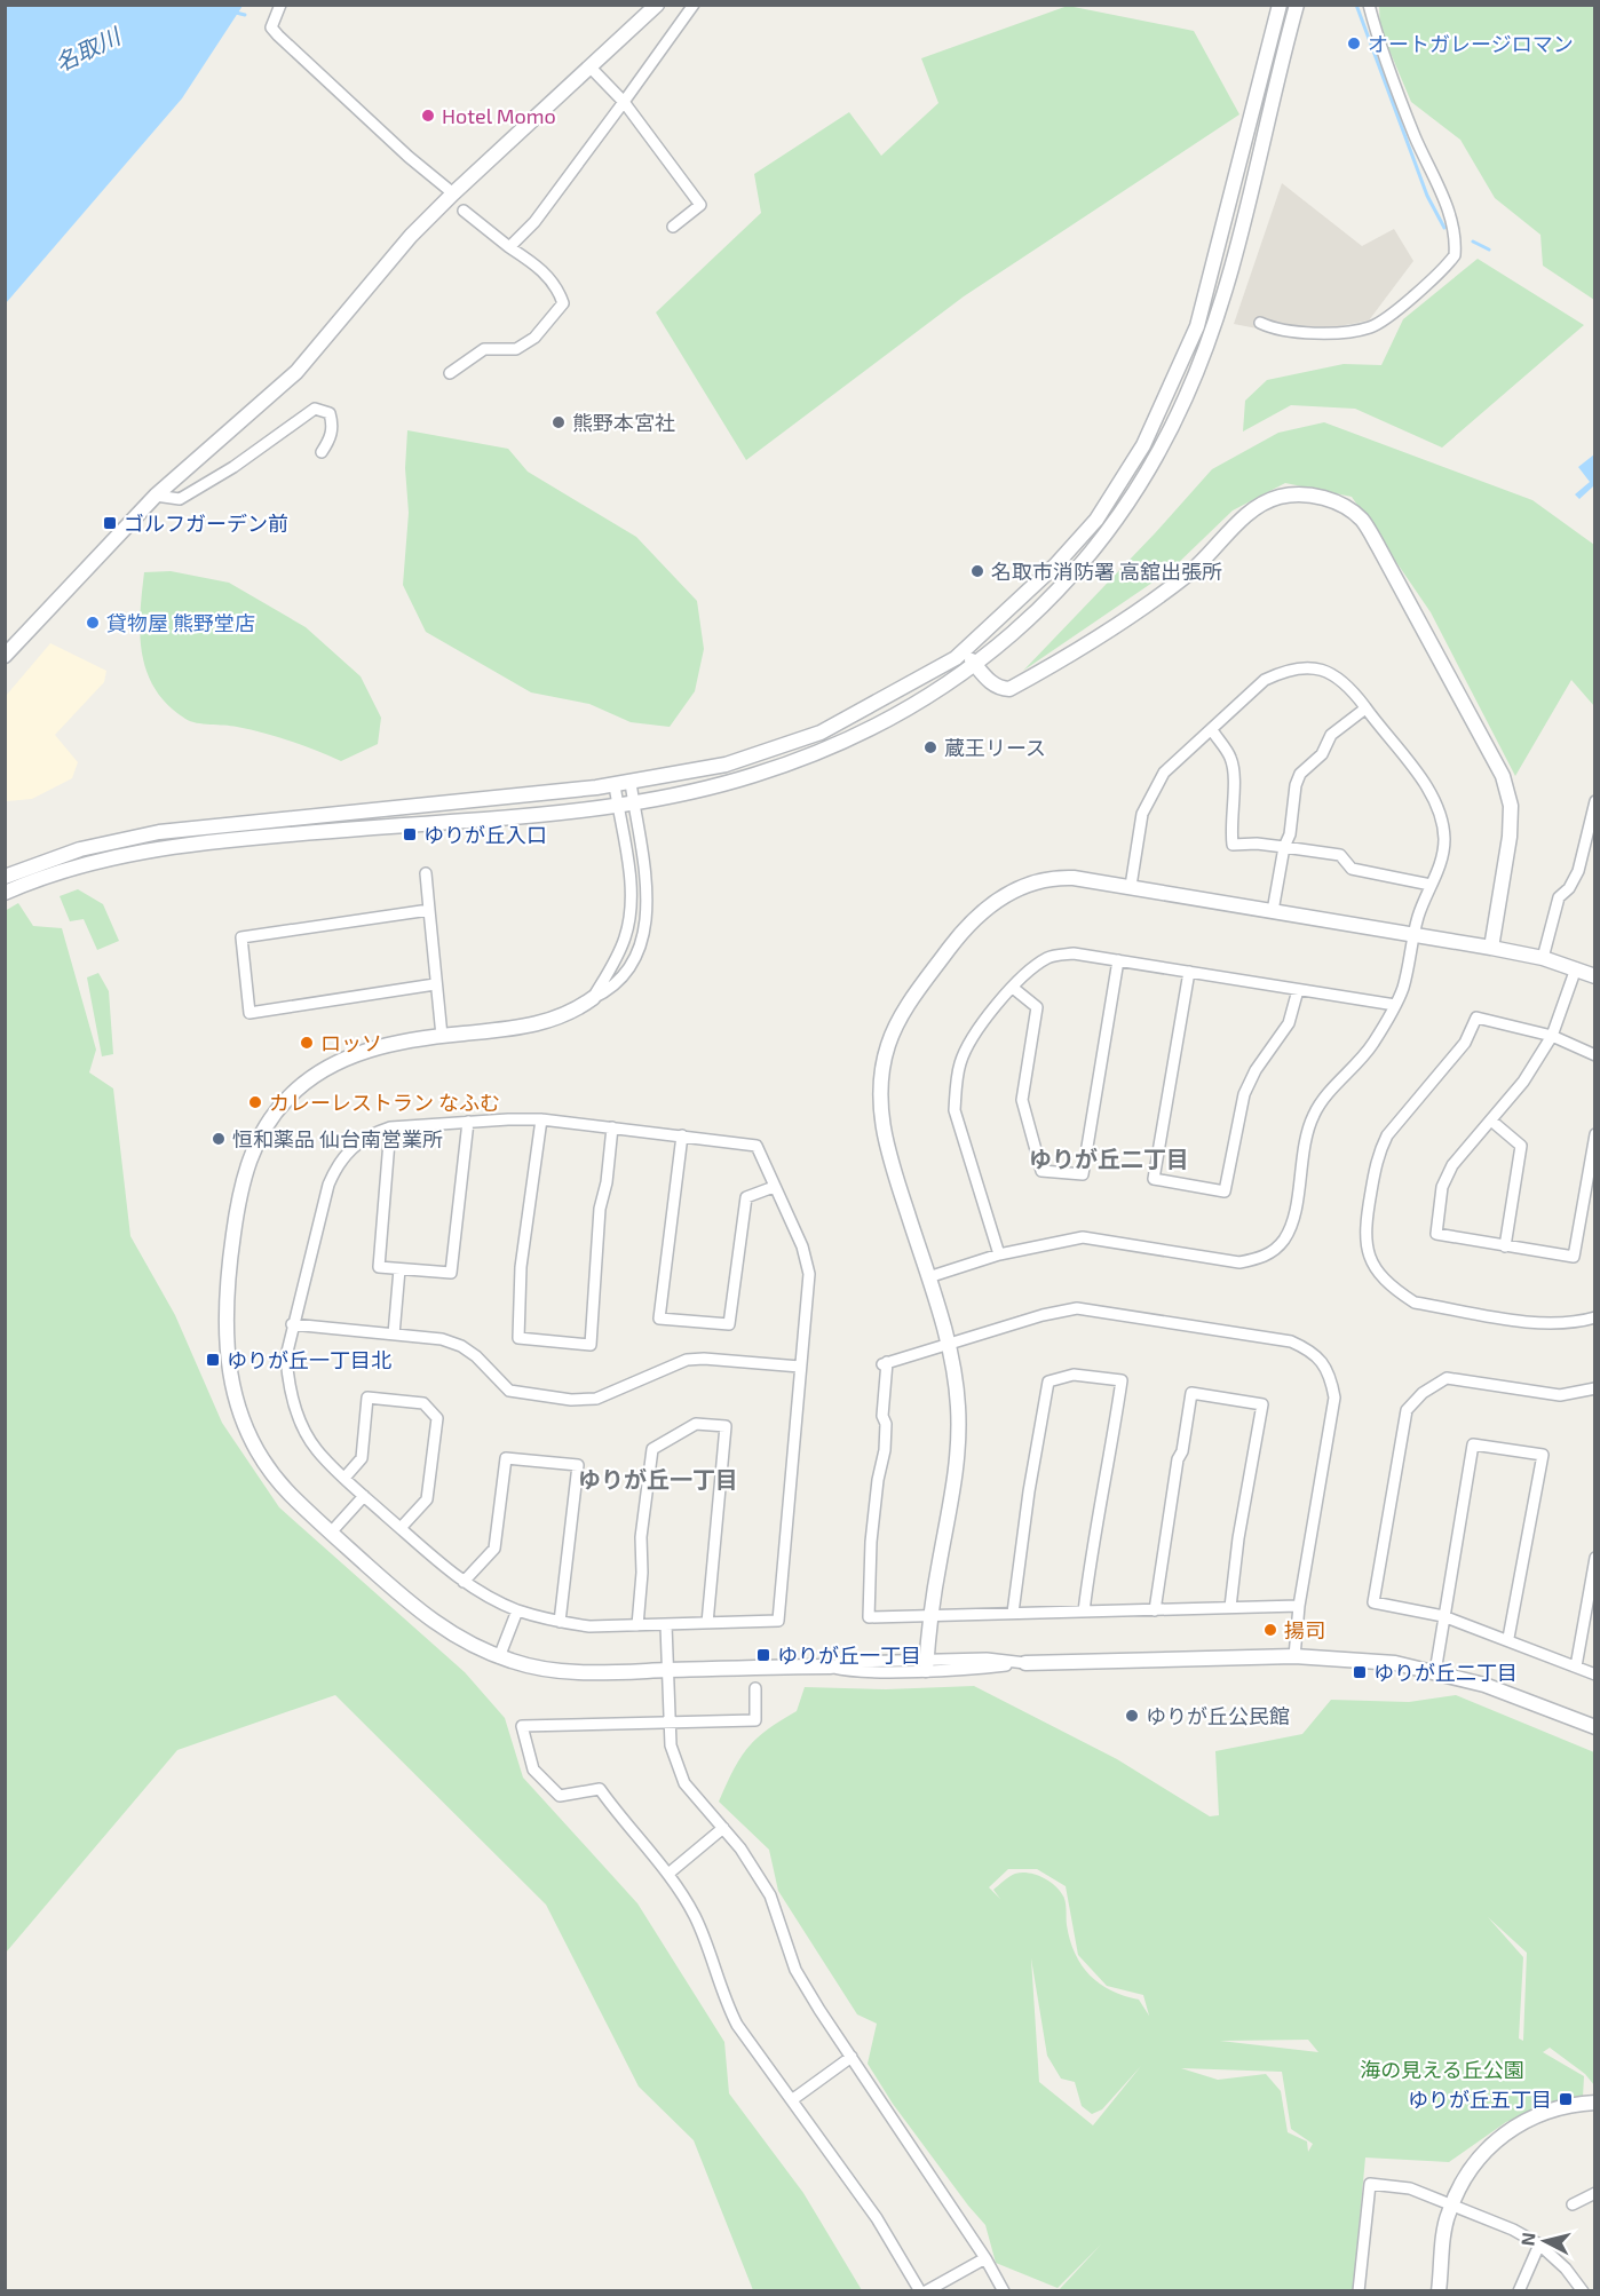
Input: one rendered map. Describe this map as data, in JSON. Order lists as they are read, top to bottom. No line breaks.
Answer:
{"districts":["ゆりが丘二丁目","ゆりが丘一丁目"],"water":["名取川"],"parks":["海の見える丘公園"],"places":{"other":["オートガレージロマン","Hotel Momo","熊野本宮社","名取市消防署 高舘出張所","貸物屋 熊野堂店","蔵王リース","ロッソ","カレーレストラン なふむ","恒和薬品 仙台南営業所","揚司","ゆりが丘公民館"],"transit":["ゴルフガーデン前","ゆりが丘入口","ゆりが丘一丁目北","ゆりが丘一丁目","ゆりが丘二丁目","ゆりが丘五丁目"]},"north":"left"}
